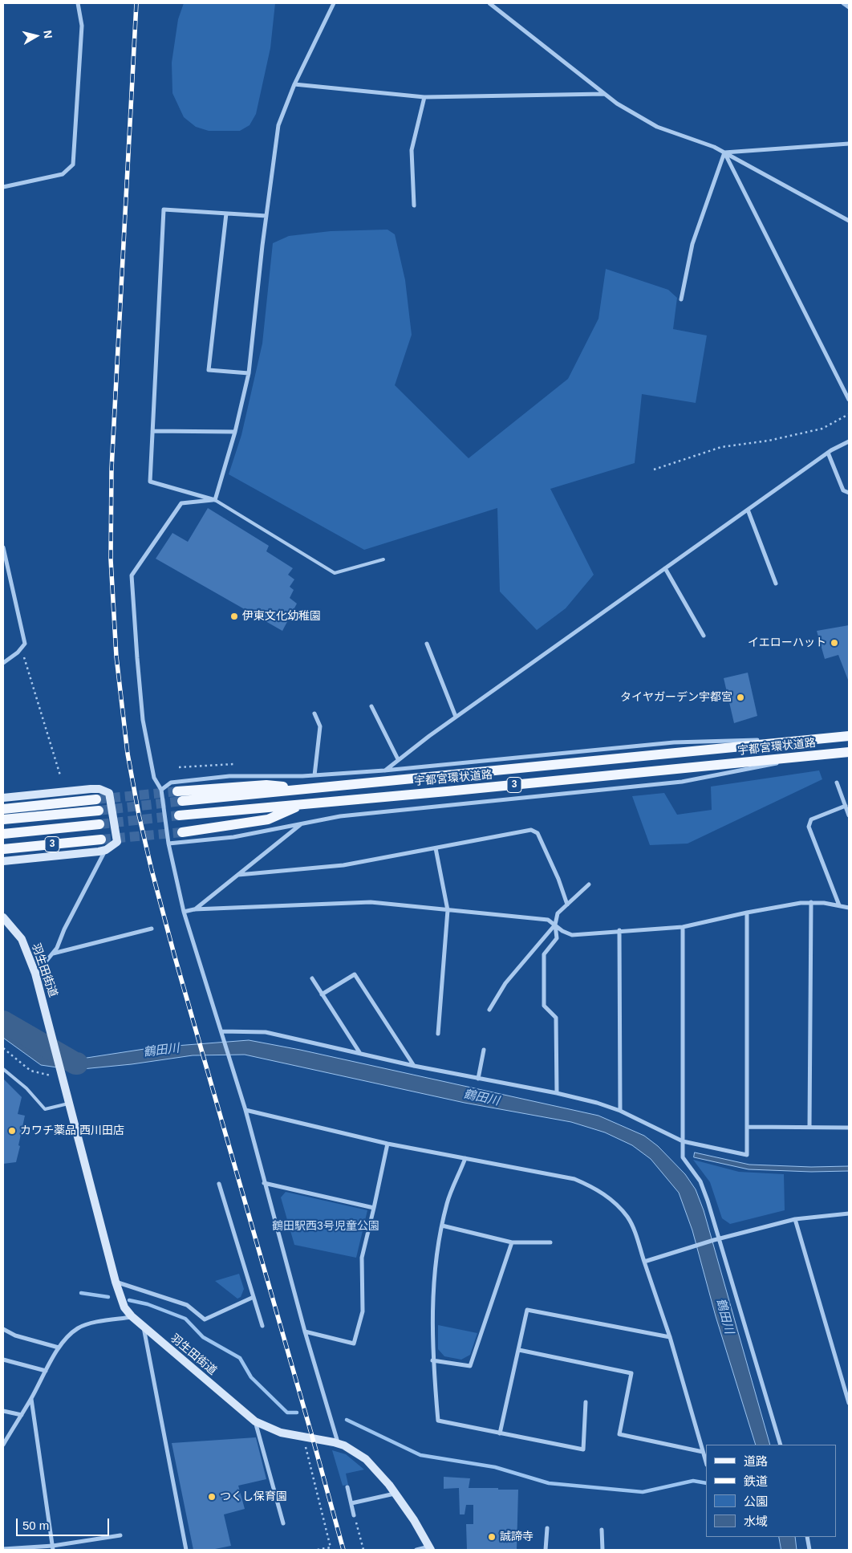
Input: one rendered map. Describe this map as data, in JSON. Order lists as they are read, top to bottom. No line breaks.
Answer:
{"streets":{"main road":["宇都宮環状道路","3","羽生田街道"]},"crossings":[["宇都宮環状道路","3"]],"water":["鶴田川"],"parks":["鶴田駅西3号児童公園"],"places":["伊東文化幼稚園","イエローハット","タイヤガーデン宇都宮","カワチ薬品 西川田店","つくし保育園","誠諦寺"],"legend":["道路","鉄道","公園","水域"],"scale_bar":"50 m","north":"right"}
